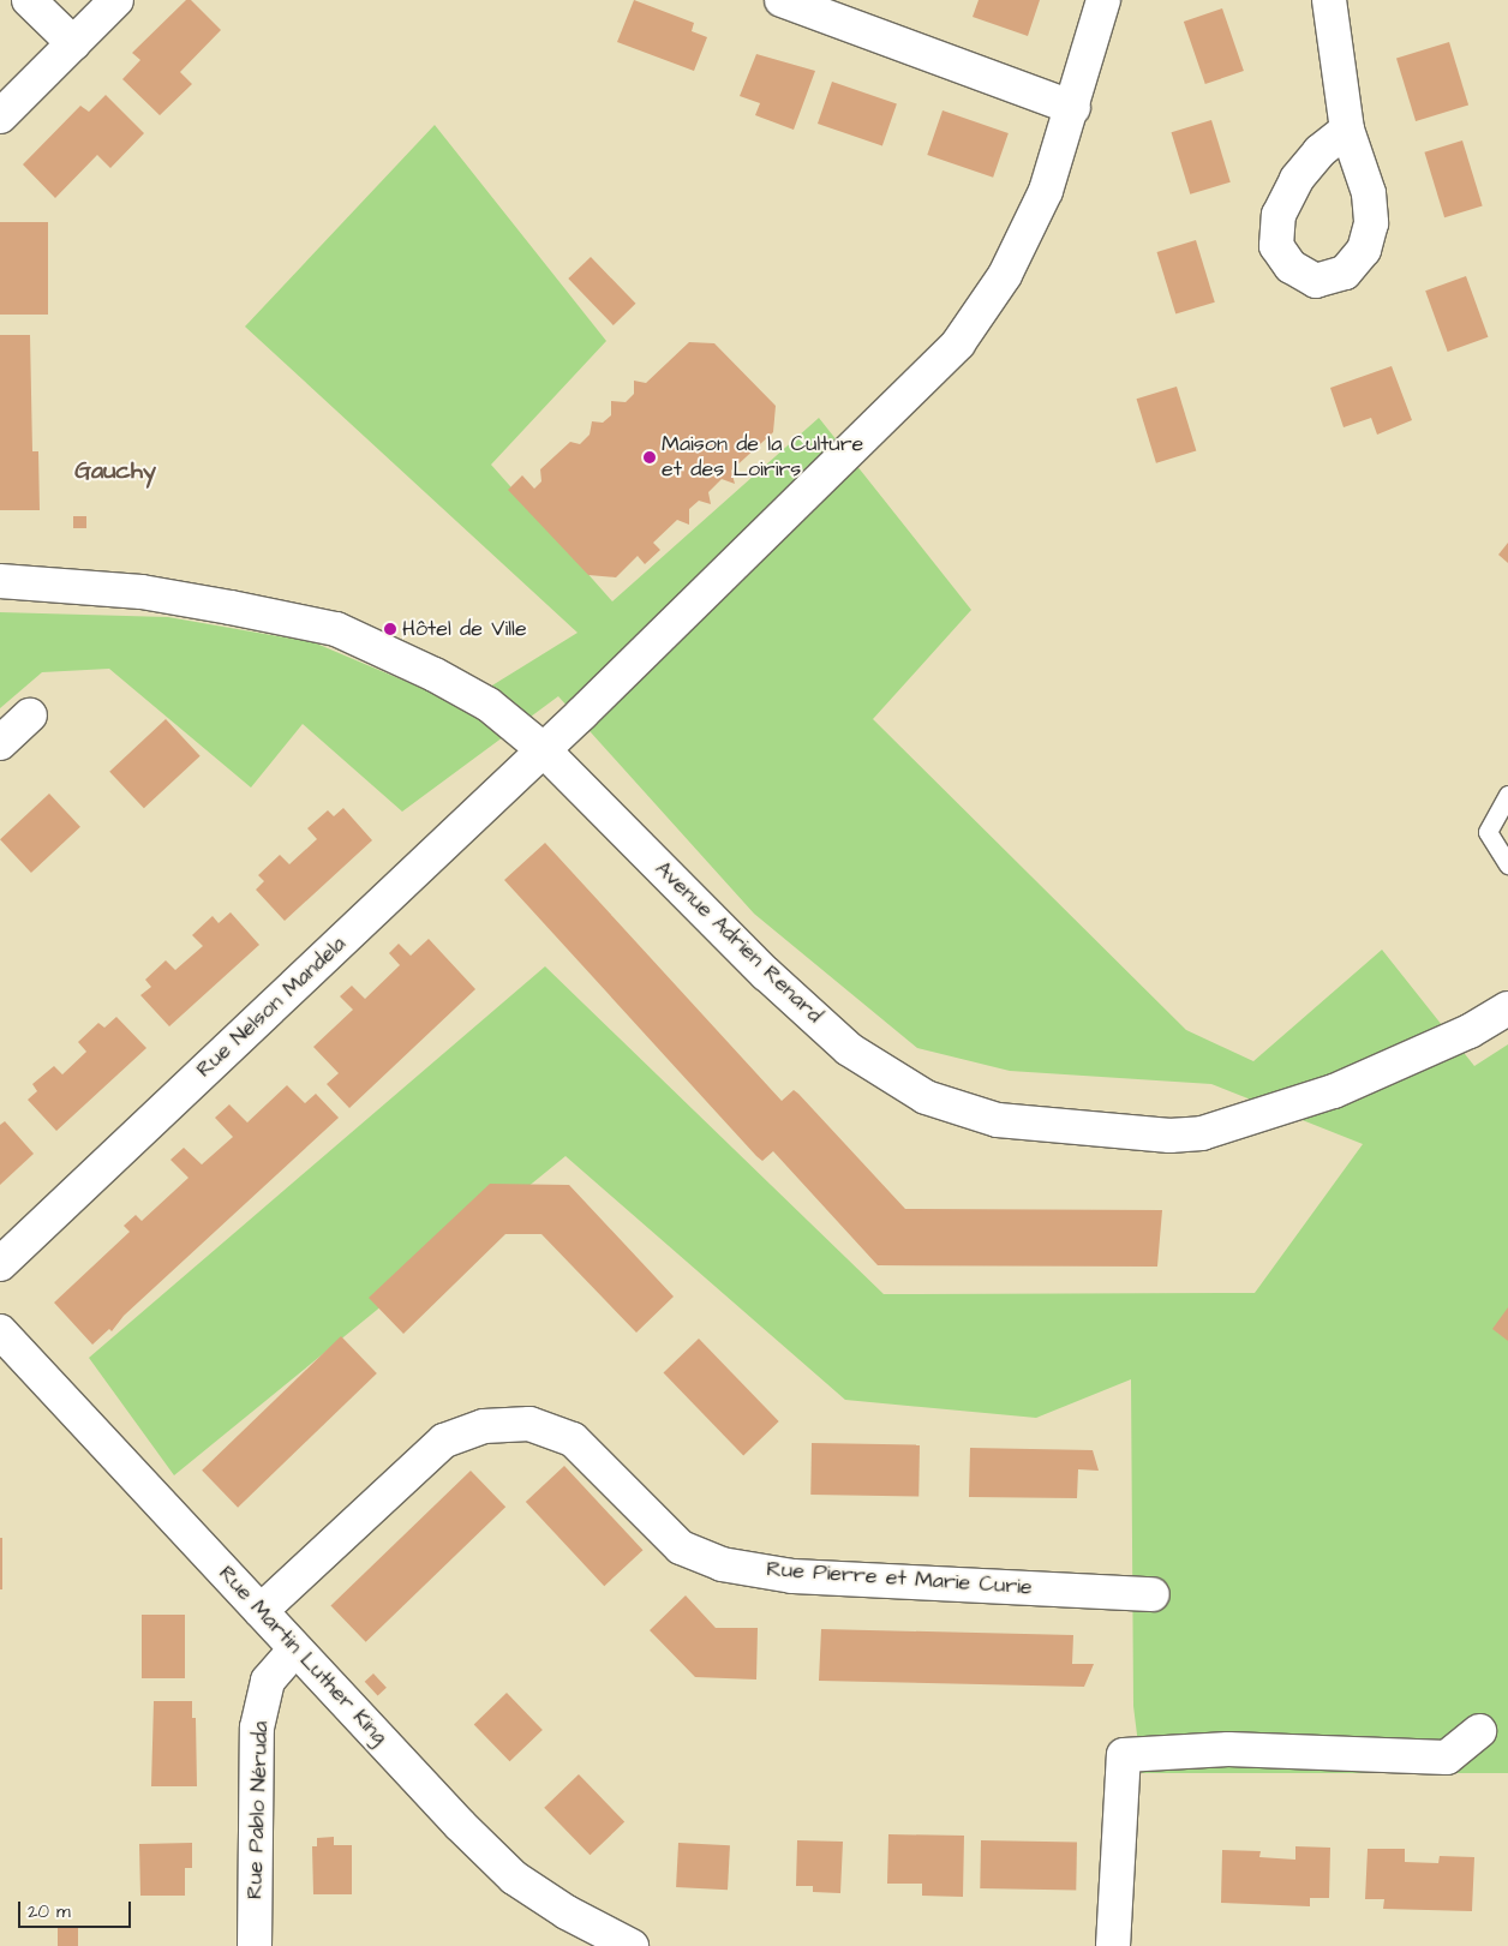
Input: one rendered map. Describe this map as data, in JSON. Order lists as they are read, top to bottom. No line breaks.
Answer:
{"streets":{"street":["Avenue Adrien Renard","Rue Nelson Mandela","Rue Pierre et Marie Curie","Rue Martin Luther King","Rue Pablo Néruda"]},"crossings":[["Avenue Adrien Renard","Rue Nelson Mandela"],["Rue Pierre et Marie Curie","Rue Martin Luther King"],["Rue Martin Luther King","Rue Pablo Néruda"]],"districts":["Gauchy"],"places":["Maison de la Culture et des Loirirs","Hôtel de Ville"],"scale_bar":"20 m"}
